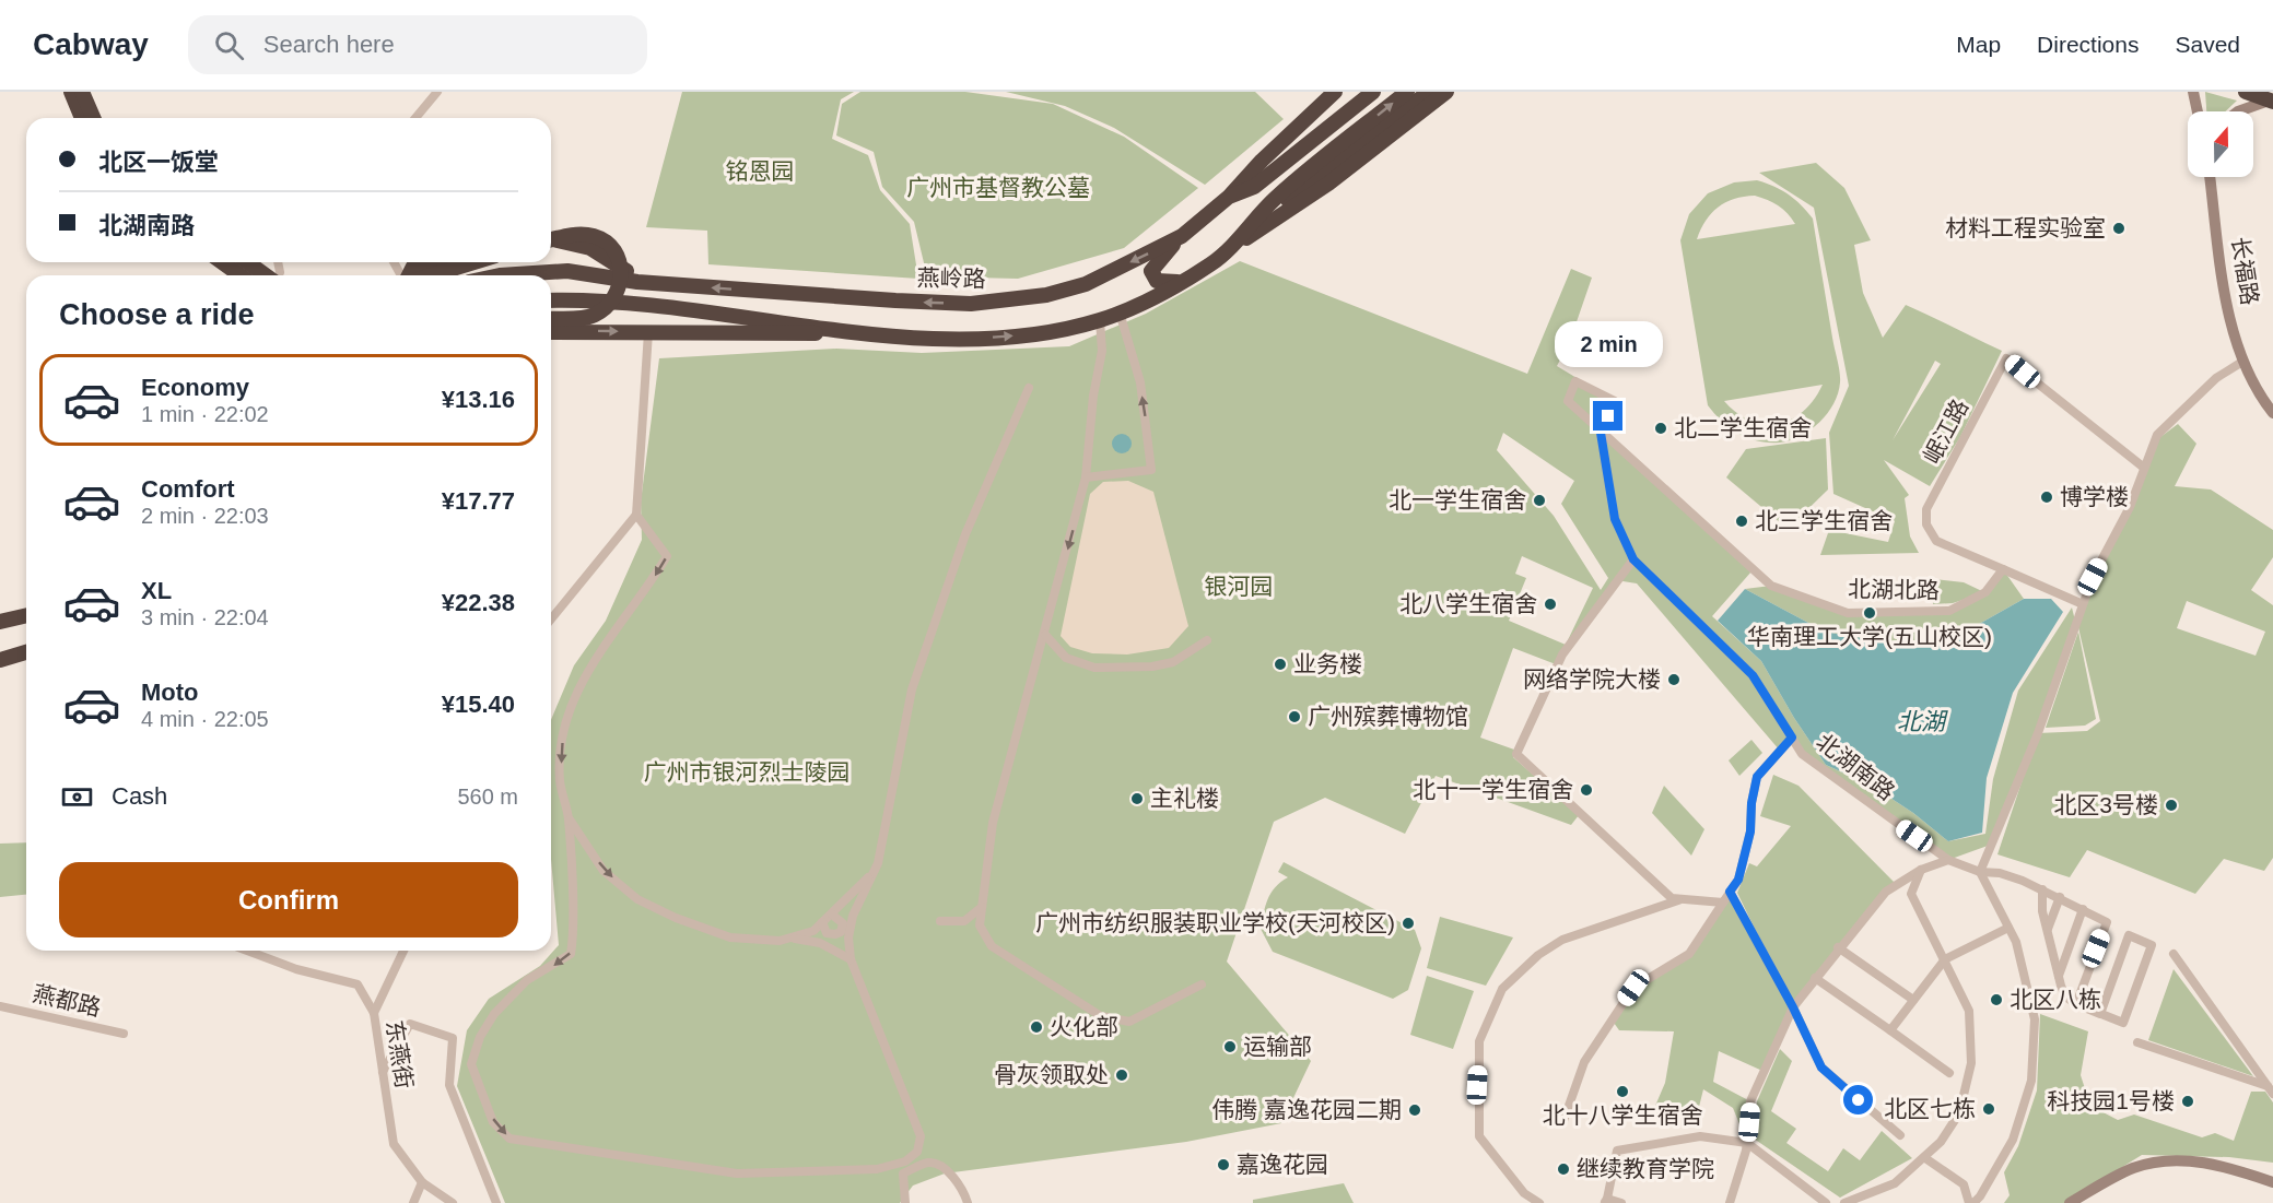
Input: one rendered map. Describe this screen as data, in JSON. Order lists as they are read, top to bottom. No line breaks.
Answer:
{"streets":{"highway":["燕岭路"],"street":["长福路","岷江路","北湖北路","北湖南路","燕都路","东燕街"]},"crossings":[["岷江路","北湖北路"],["北湖北路","北湖南路"]],"water":["北湖"],"parks":["铭恩园","广州市基督教公墓","银河园","广州市银河烈士陵园"],"places":["材料工程实验室","北二学生宿舍","博学楼","北一学生宿舍","北三学生宿舍","北八学生宿舍","华南理工大学(五山校区)","业务楼","网络学院大楼","广州殡葬博物馆","北十一学生宿舍","主礼楼","北区3号楼","广州市纺织服装职业学校(天河校区)","北区八栋","火化部","运输部","骨灰领取处","北十八学生宿舍","科技园1号楼","北区七栋","伟腾 嘉逸花园二期","嘉逸花园","继续教育学院"],"north":"top","page":{"header":"Cabway","search":"Search here","nav":["Map","Directions","Saved"],"banner":["北区一饭堂","北湖南路"],"heading":"Choose a ride","bubble":"2 min","list":[{"name":"Economy","note":"1 min · 22:02","value":"¥13.16"},{"name":"Comfort","note":"2 min · 22:03","value":"¥17.77"},{"name":"XL","note":"3 min · 22:04","value":"¥22.38"},{"name":"Moto","note":"4 min · 22:05","value":"¥15.40"}],"pay":["Cash","560 m"],"buttons":"Confirm"}}
